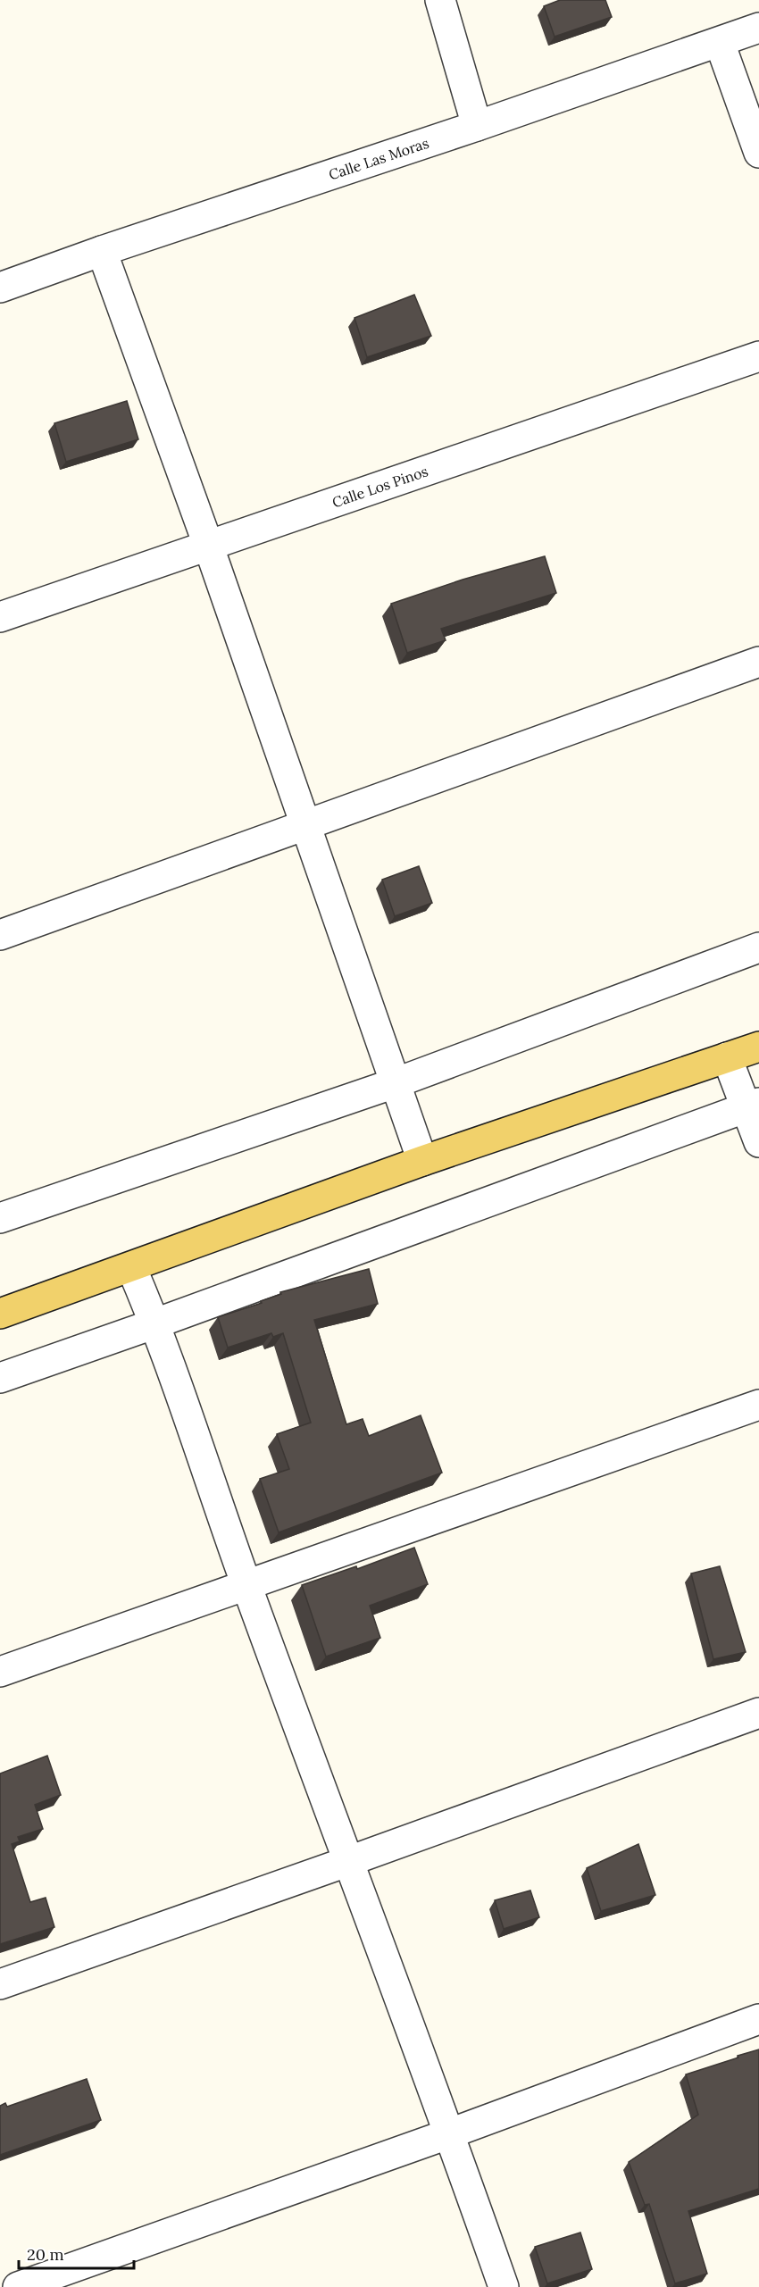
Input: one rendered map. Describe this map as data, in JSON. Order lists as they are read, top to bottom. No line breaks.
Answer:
{"streets":{"street":["Calle Las Moras","Calle Los Pinos"]},"scale_bar":"20 m"}
